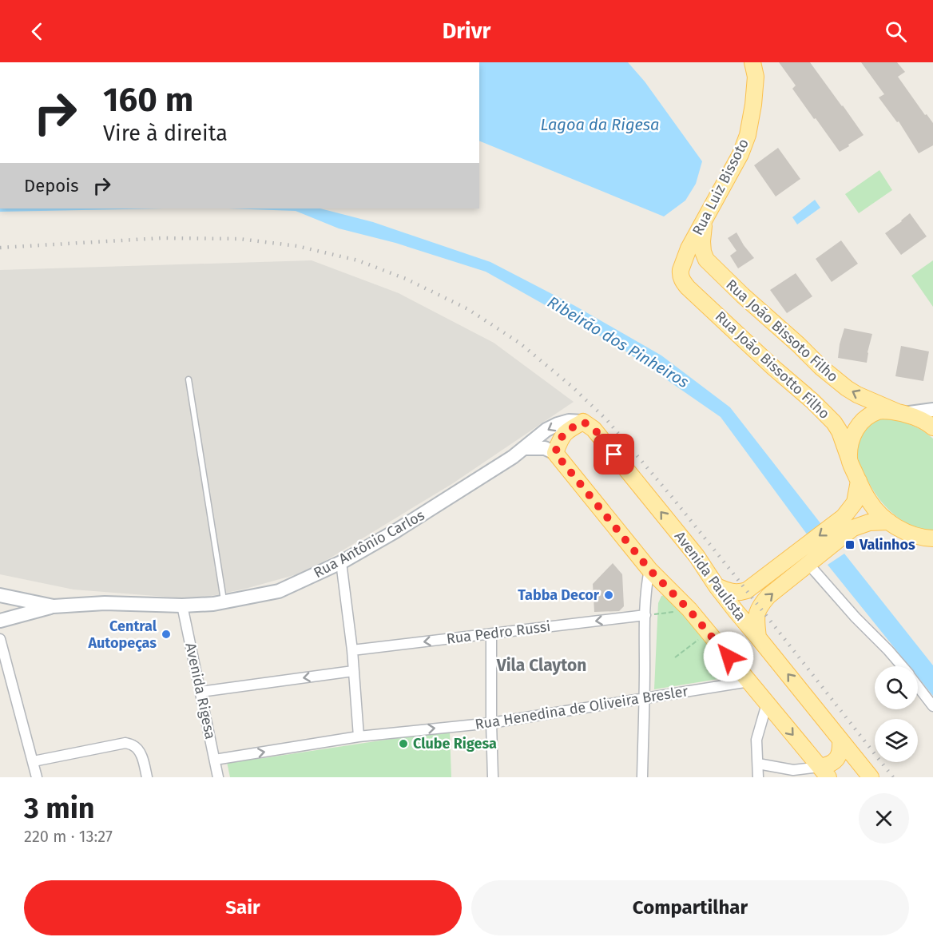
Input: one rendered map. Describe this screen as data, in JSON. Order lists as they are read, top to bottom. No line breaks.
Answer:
{"streets":{"main road":["Rua Luiz Bissoto","Rua João Bissoto Filho","Rua João Bissotto Filho","Rua Antônio Carlos","Avenida Paulista"],"street":["Rua Pedro Russi","Avenida Rigesa","Rua Henedina de Oliveira Bresler"]},"crossings":[["Rua Luiz Bissoto","Rua João Bissotto Filho"],["Rua João Bissoto Filho","Rua João Bissotto Filho"],["Rua Antônio Carlos","Avenida Paulista"],["Rua Antônio Carlos","Avenida Rigesa"],["Avenida Rigesa","Rua Henedina de Oliveira Bresler"]],"one_way":["Rua João Bissoto Filho","Rua Pedro Russi"],"districts":["Vila Clayton"],"water":["Lagoa da Rigesa","Ribeirão dos Pinheiros"],"places":{"transit":["Valinhos"],"other":["Tabba Decor","Central Autopeças","Clube Rigesa"]},"page":{"header":"Drivr","turn":["160 m","Vire à direita"],"then":"Depois","heading":["3 min","220 m · 13:27"],"buttons":["Sair","Compartilhar"]}}
